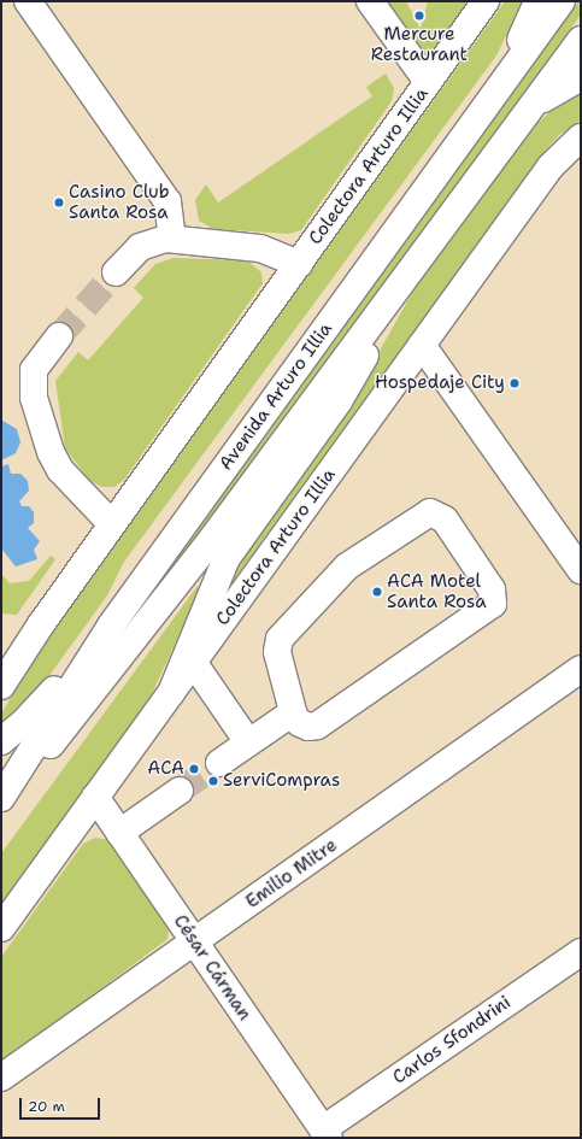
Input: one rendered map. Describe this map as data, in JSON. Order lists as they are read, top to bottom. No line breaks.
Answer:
{"streets":{"main road":["Colectora Arturo Illia","Avenida Arturo Illia","Emilio Mitre","César Cárman","Carlos Sfondrini"]},"crossings":[["Colectora Arturo Illia","César Cárman"],["Emilio Mitre","César Cárman"],["César Cárman","Carlos Sfondrini"]],"places":["Mercure Restaurant","Casino Club Santa Rosa","Hospedaje City","ACA Motel Santa Rosa","ACA","ServiCompras"],"scale_bar":"20 m"}
